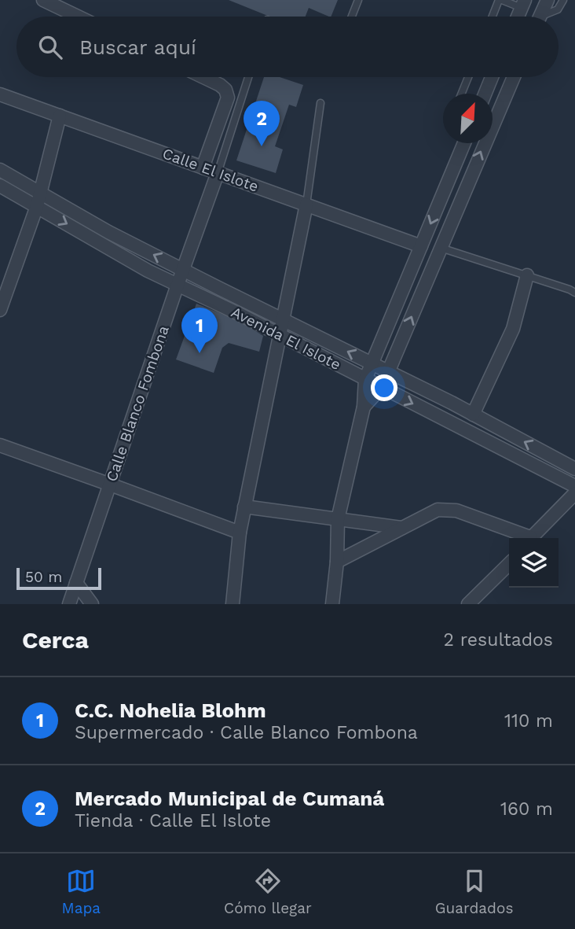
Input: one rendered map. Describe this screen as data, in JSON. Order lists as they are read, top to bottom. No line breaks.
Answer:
{"streets":{"street":["Calle El Islote","Avenida El Islote","Calle Blanco Fombona"]},"crossings":[["Calle El Islote","Calle Blanco Fombona"],["Avenida El Islote","Calle Blanco Fombona"]],"scale_bar":"50 m","north":"top right","page":{"search":"Buscar aquí","pins":["2","1"],"scale":"50 m","heading":["Cerca","2 resultados"],"list":[{"mark":"1","name":"C.C. Nohelia Blohm","note":"Supermercado · Calle Blanco Fombona","value":"110 m"},{"mark":"2","name":"Mercado Municipal de Cumaná","note":"Tienda · Calle El Islote","value":"160 m"}],"nav":["Mapa","Cómo llegar","Guardados"]}}
